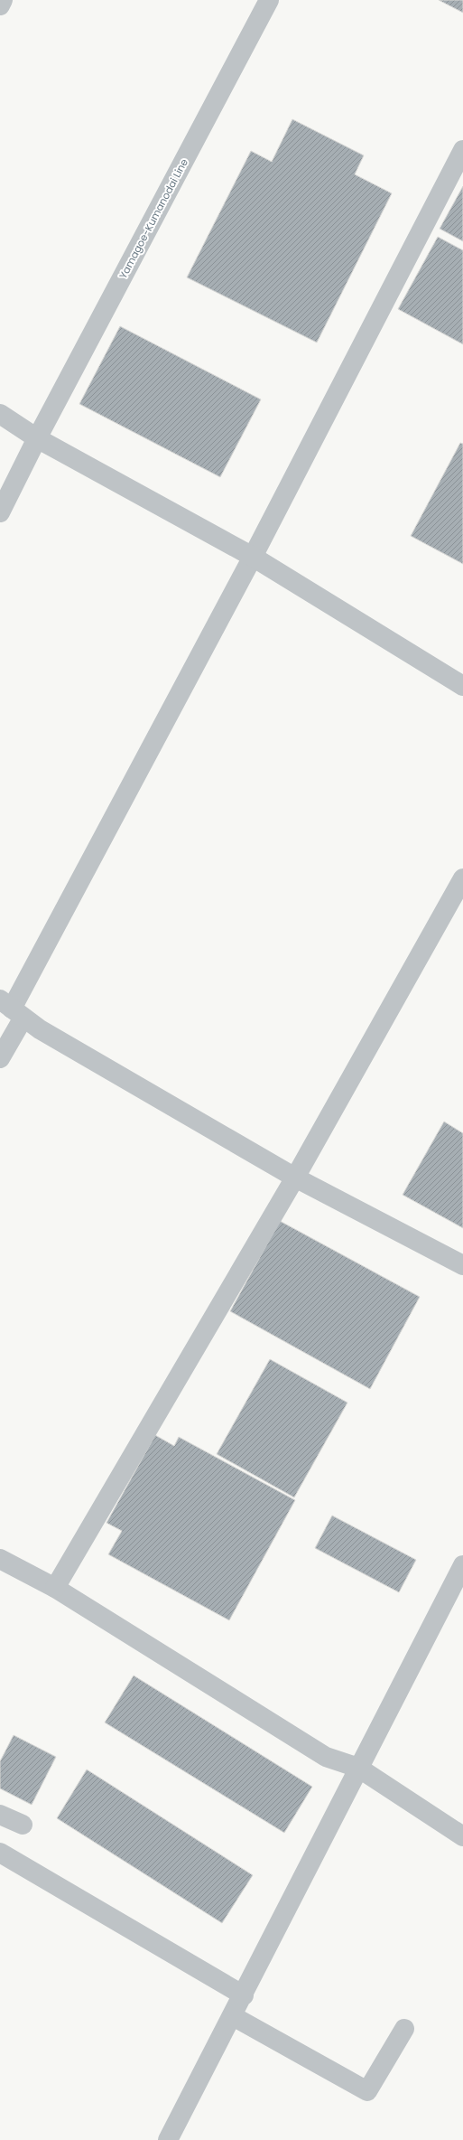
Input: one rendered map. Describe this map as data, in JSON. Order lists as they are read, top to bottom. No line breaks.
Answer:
{"streets":{"street":["Yamagoe-Kumanodai Line"]}}
